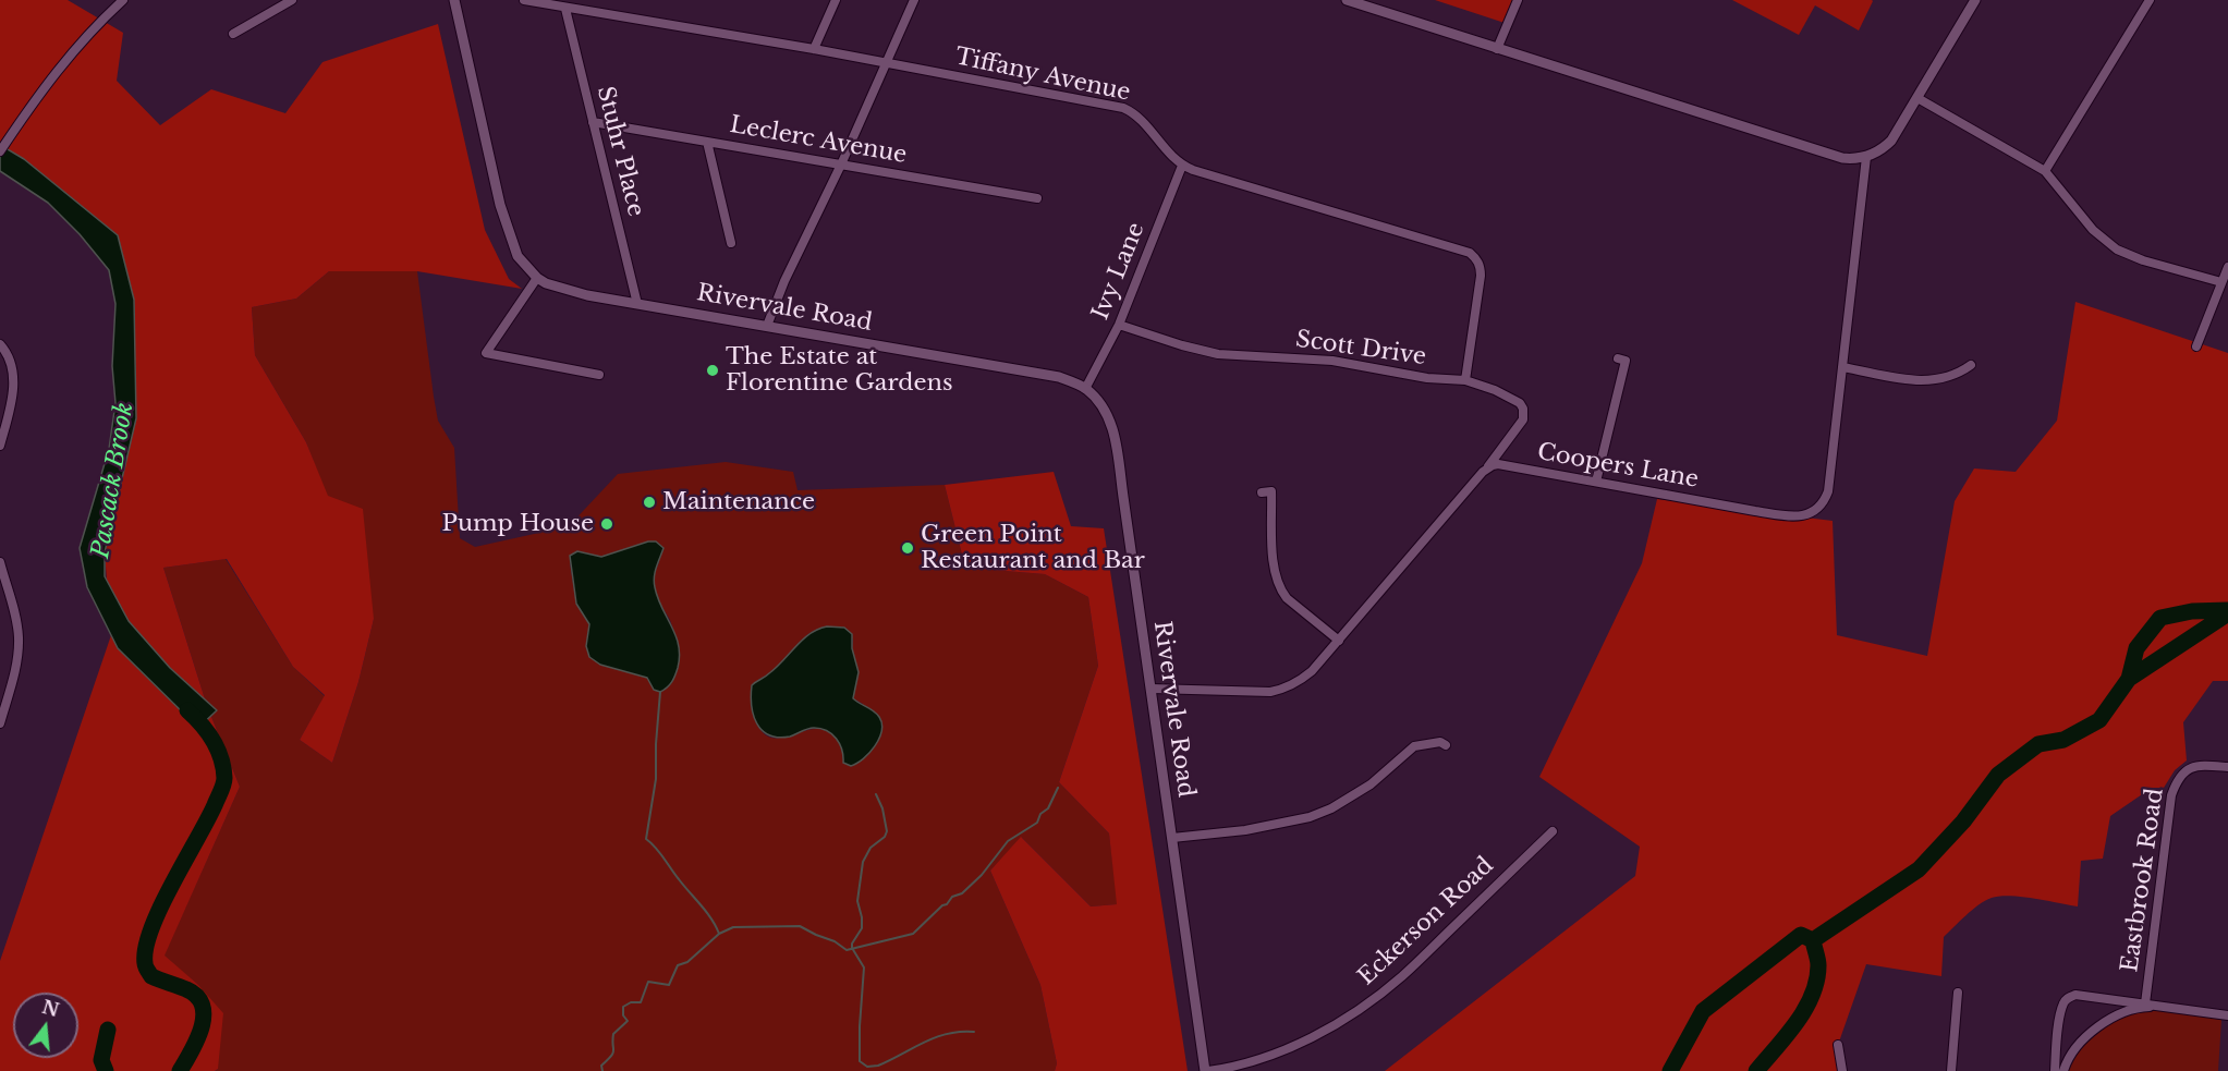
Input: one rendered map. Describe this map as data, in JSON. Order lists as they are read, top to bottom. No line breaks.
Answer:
{"streets":{"street":["Tiffany Avenue","Leclerc Avenue","Stuhr Place","Ivy Lane","Rivervale Road","Scott Drive","Coopers Lane","Eastbrook Road","Eckerson Road"]},"crossings":[["Tiffany Avenue","Stuhr Place"],["Tiffany Avenue","Ivy Lane"],["Tiffany Avenue","Scott Drive"],["Leclerc Avenue","Stuhr Place"],["Stuhr Place","Rivervale Road"],["Ivy Lane","Rivervale Road"],["Ivy Lane","Scott Drive"],["Rivervale Road","Eckerson Road"],["Scott Drive","Coopers Lane"]],"water":["Pascack Brook"],"places":["The Estate at Florentine Gardens","Maintenance","Pump House","Green Point Restaurant and Bar"],"north":"top"}
